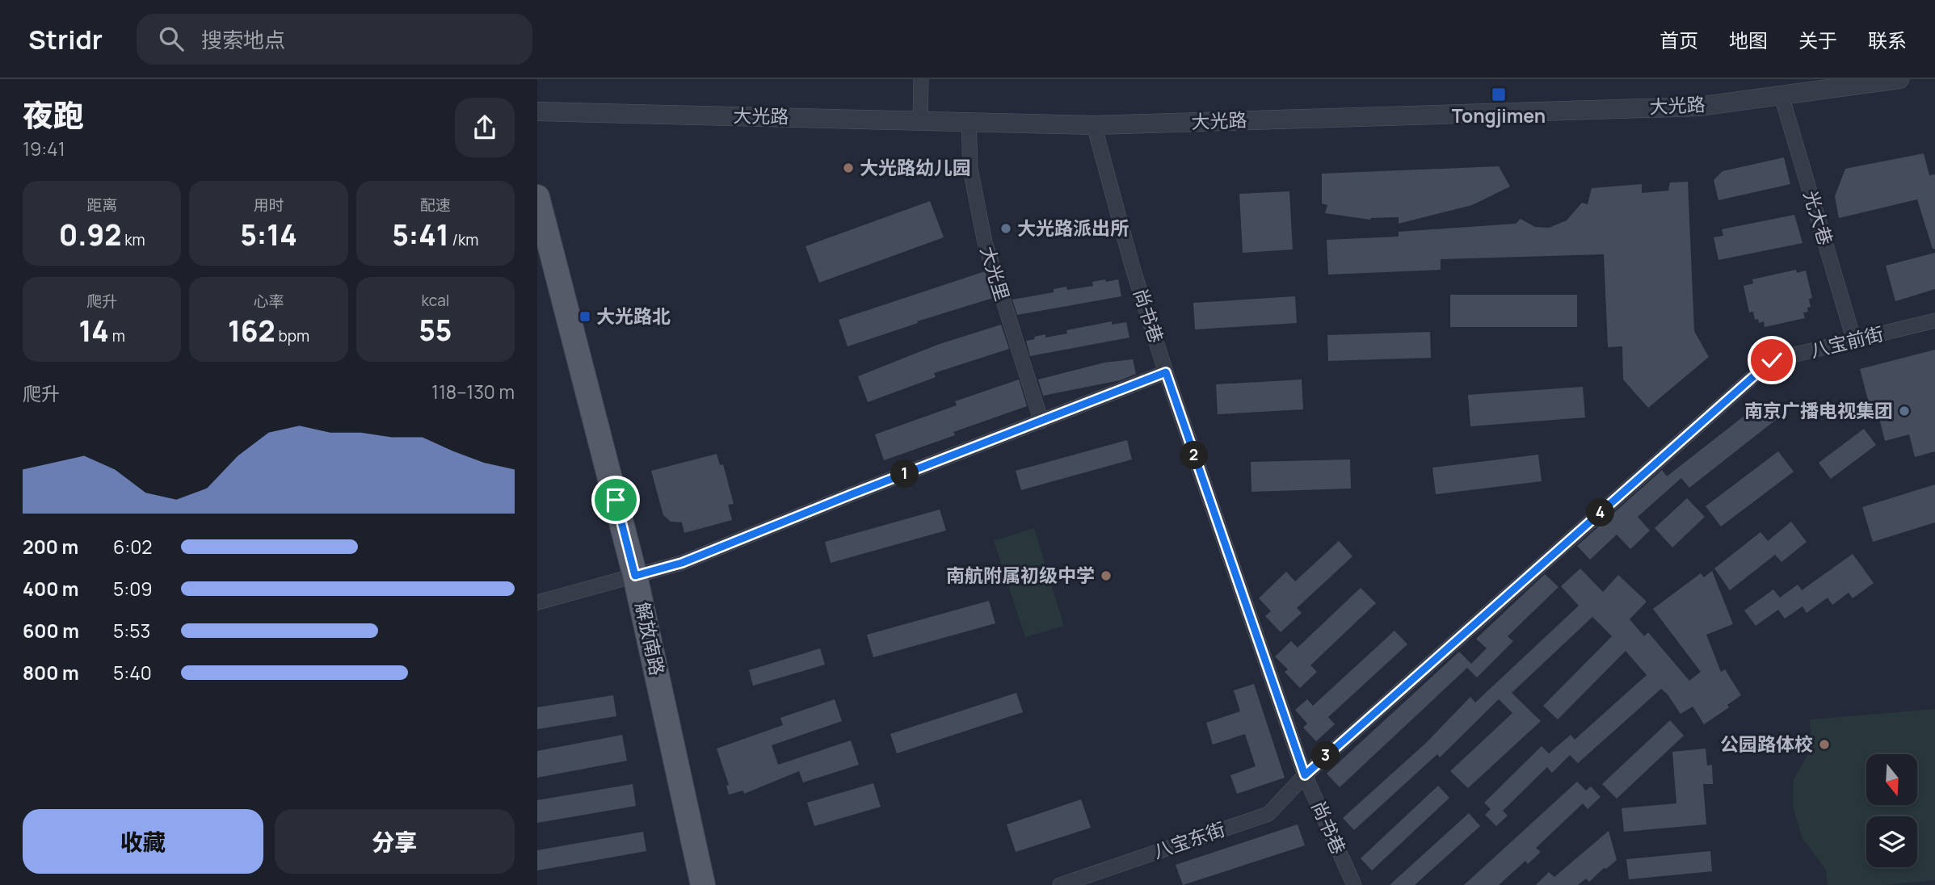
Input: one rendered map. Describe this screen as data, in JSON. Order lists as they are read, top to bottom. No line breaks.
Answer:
{"streets":{"street":["大光路","光大巷","大光里","尚书巷","八宝前街","解放南路","八宝东街"]},"crossings":[["大光路","光大巷"],["大光路","大光里"],["大光路","尚书巷"],["光大巷","八宝前街"],["尚书巷","八宝前街"],["尚书巷","八宝东街"],["八宝前街","八宝东街"]],"places":{"transit":["Tongjimen","大光路北"],"other":["大光路幼儿园","大光路派出所","南京广播电视集团","南航附属初级中学","公园路体校"]},"north":"bottom","page":{"header":"Stridr","search":"搜索地点","nav":["首页","地图","关于","联系"],"heading":["夜跑","19:41"],"stats":[["距离","0.92 km"],["用时","5:14"],["配速","5:41 /km"],["爬升","14 m"],["心率","162 bpm"],["kcal","55"]],"chart":["爬升","118–130 m"],"pins":["2","1","4","3"],"list":[{"name":"200 m","note":"6:02"},{"name":"400 m","note":"5:09"},{"name":"600 m","note":"5:53"},{"name":"800 m","note":"5:40"}],"buttons":["收藏","分享"]}}
